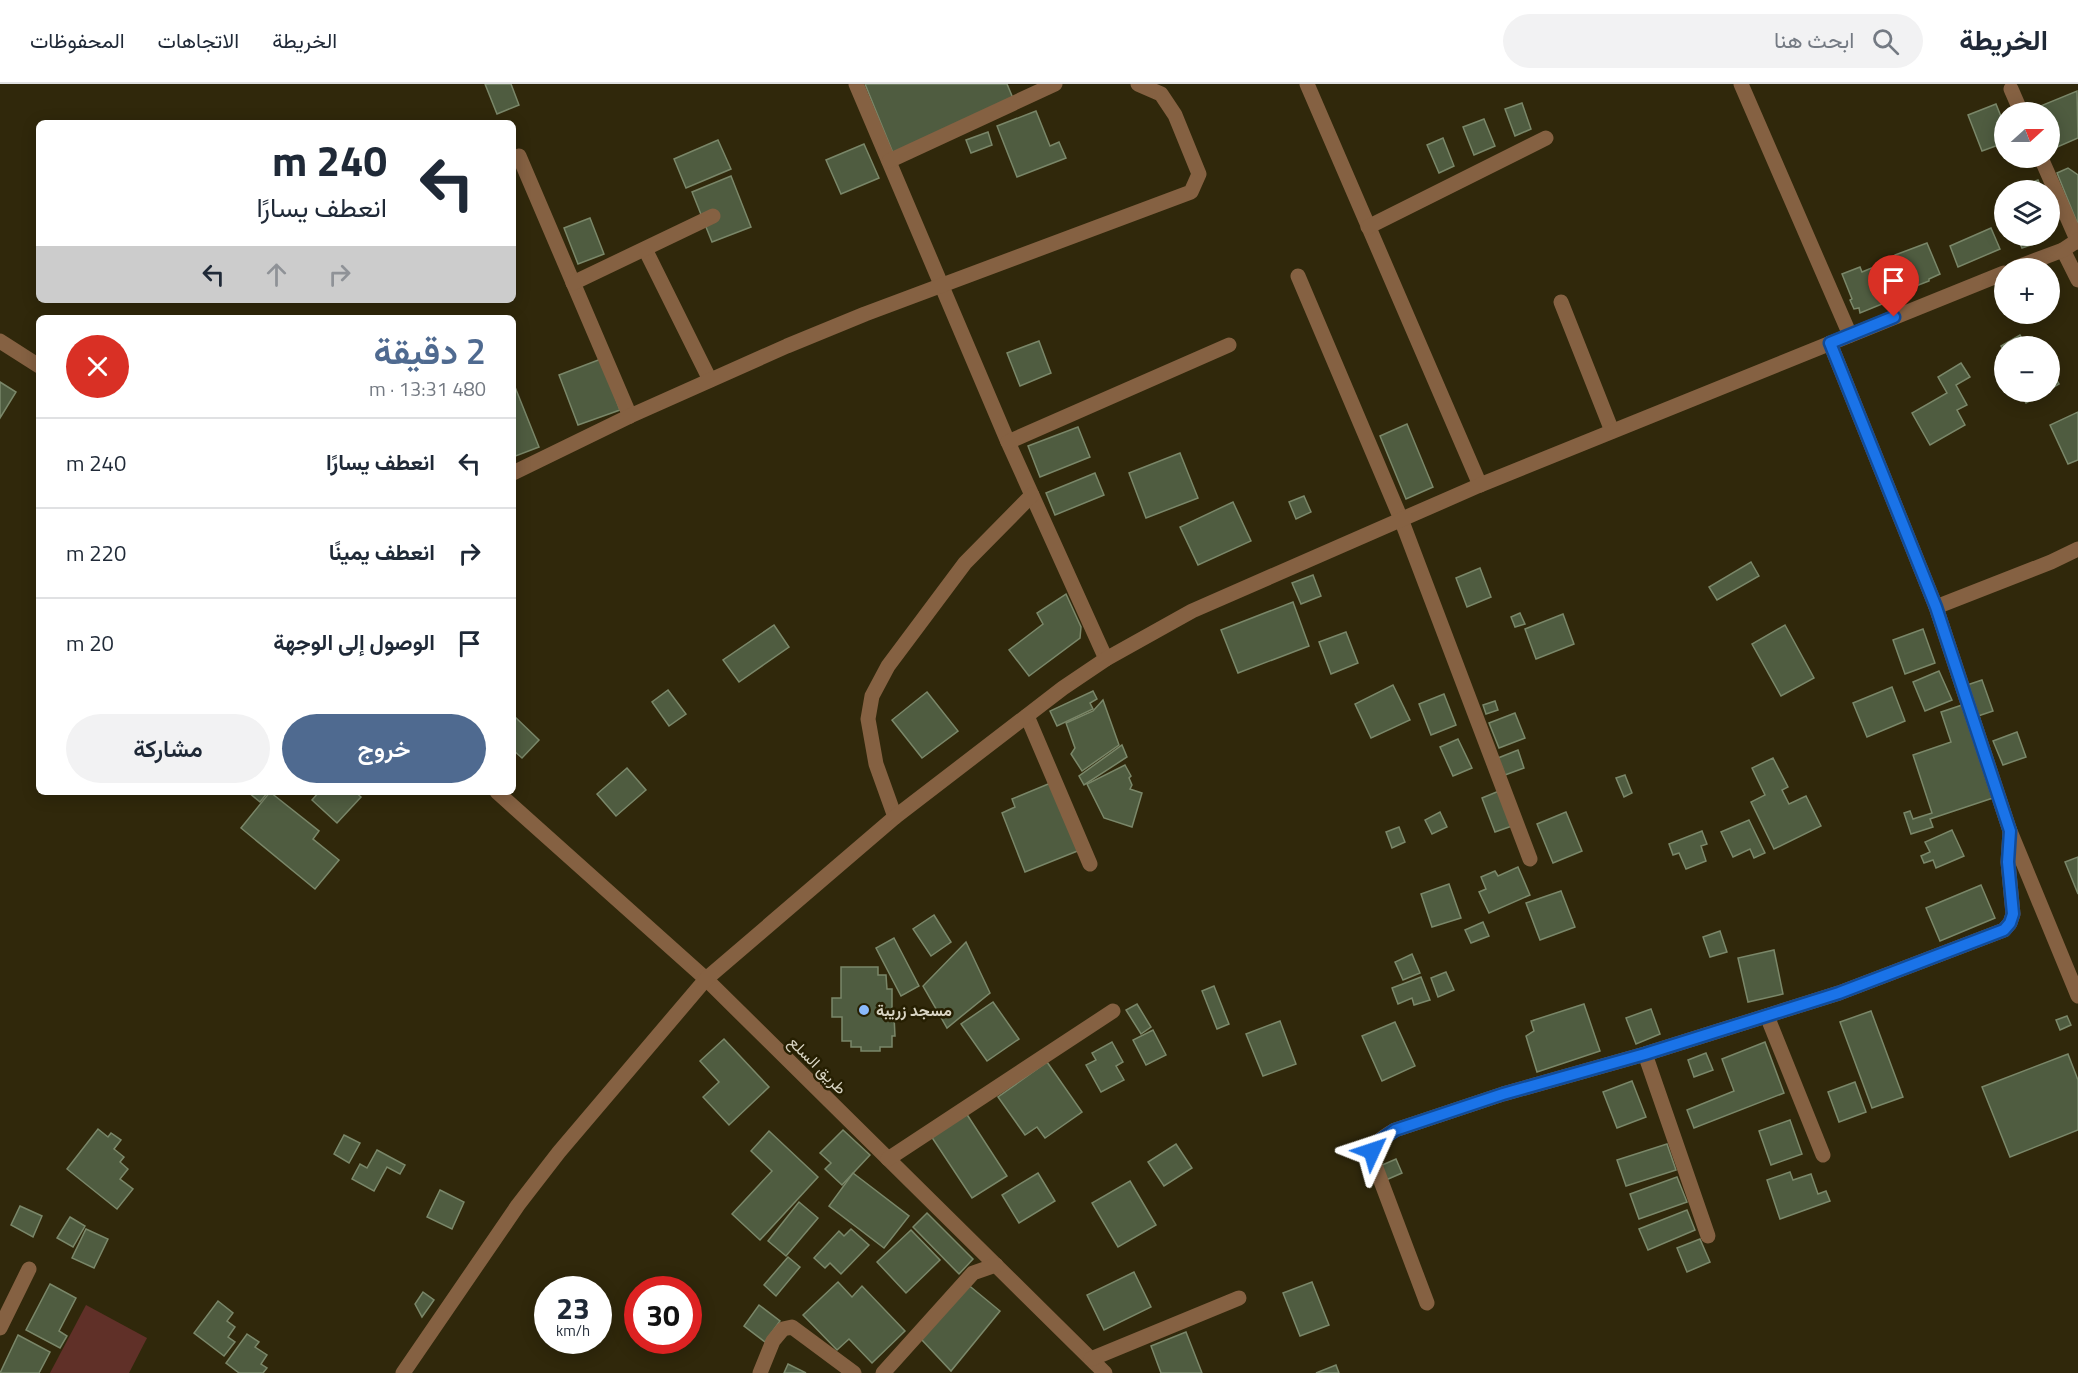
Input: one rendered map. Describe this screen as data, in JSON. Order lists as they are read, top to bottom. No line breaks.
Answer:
{"streets":{"street":["طريق السلع"]},"places":["مسجد زريبة"],"north":"right","page":{"header":"الخريطة","search":"ابحث هنا","nav":["الخريطة","الاتجاهات","المحفوظات"],"map_buttons":["+","−"],"turn":["240 m","انعطف يسارًا"],"heading":["2 دقيقة","480 m · 13:31"],"list":[{"name":"انعطف يسارًا","value":"240 m"},{"name":"انعطف يمينًا","value":"220 m"},{"name":"الوصول إلى الوجهة","value":"20 m"}],"buttons":["خروج","مشاركة"],"speed":"23 km/h","limit":"30"}}
